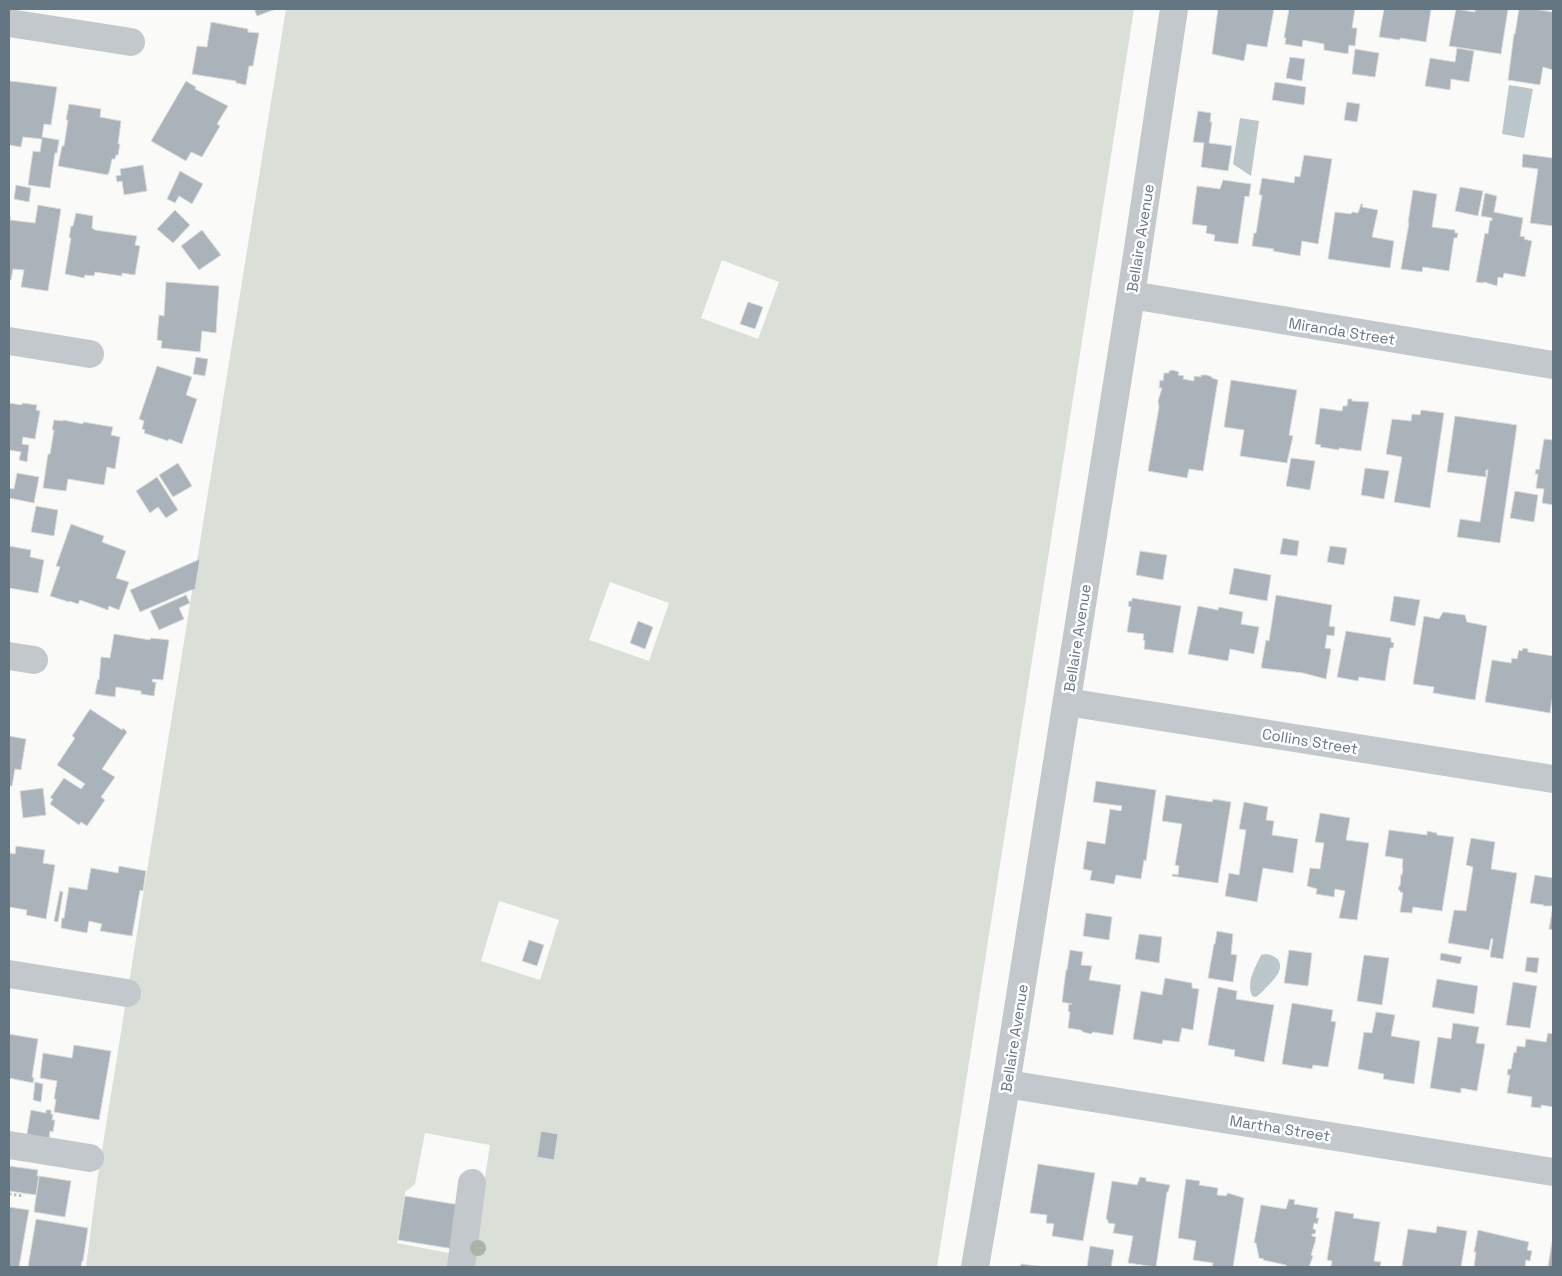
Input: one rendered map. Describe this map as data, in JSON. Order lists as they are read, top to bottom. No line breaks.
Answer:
{"streets":{"street":["Bellaire Avenue","Miranda Street","Collins Street","Martha Street"]},"crossings":[["Bellaire Avenue","Miranda Street"],["Bellaire Avenue","Collins Street"],["Bellaire Avenue","Martha Street"]]}
